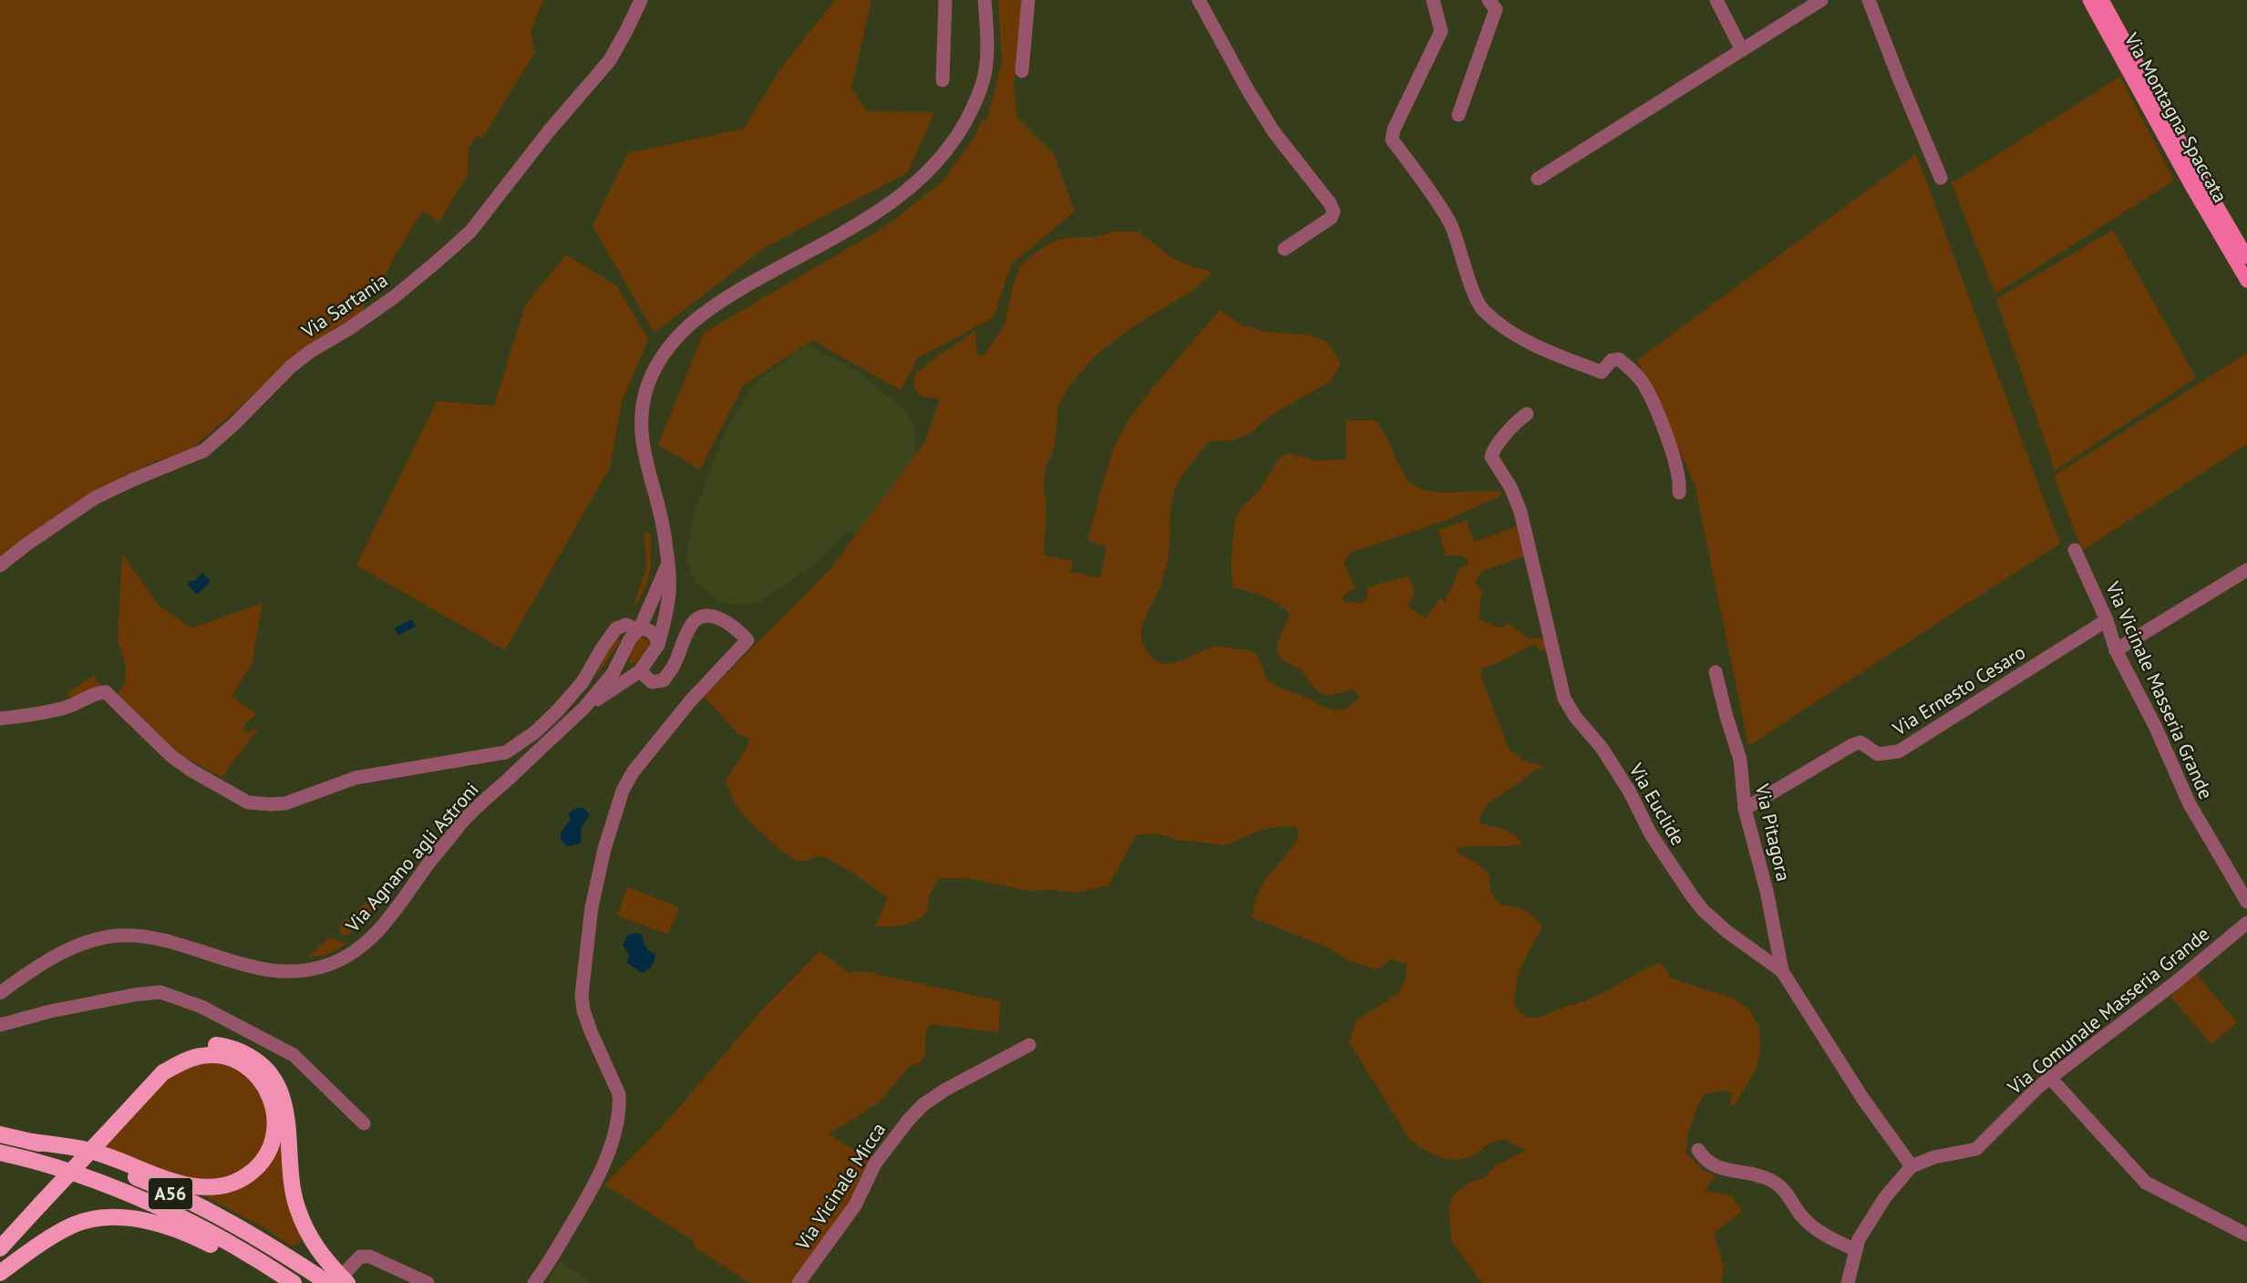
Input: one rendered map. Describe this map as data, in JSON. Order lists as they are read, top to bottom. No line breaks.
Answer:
{"streets":{"highway":["A56"],"main road":["Via Montagna Spaccata"],"street":["Via Sartania","Via Ernesto Cesaro","Via Vicinale Masseria Grande","Via Euclide","Via Pitagora","Via Agnano agli Astroni","Via Comunale Masseria Grande","Via Vicinale Micca"]},"crossings":[["Via Ernesto Cesaro","Via Vicinale Masseria Grande"],["Via Ernesto Cesaro","Via Pitagora"],["Via Euclide","Via Pitagora"],["Via Euclide","Via Comunale Masseria Grande"]]}
